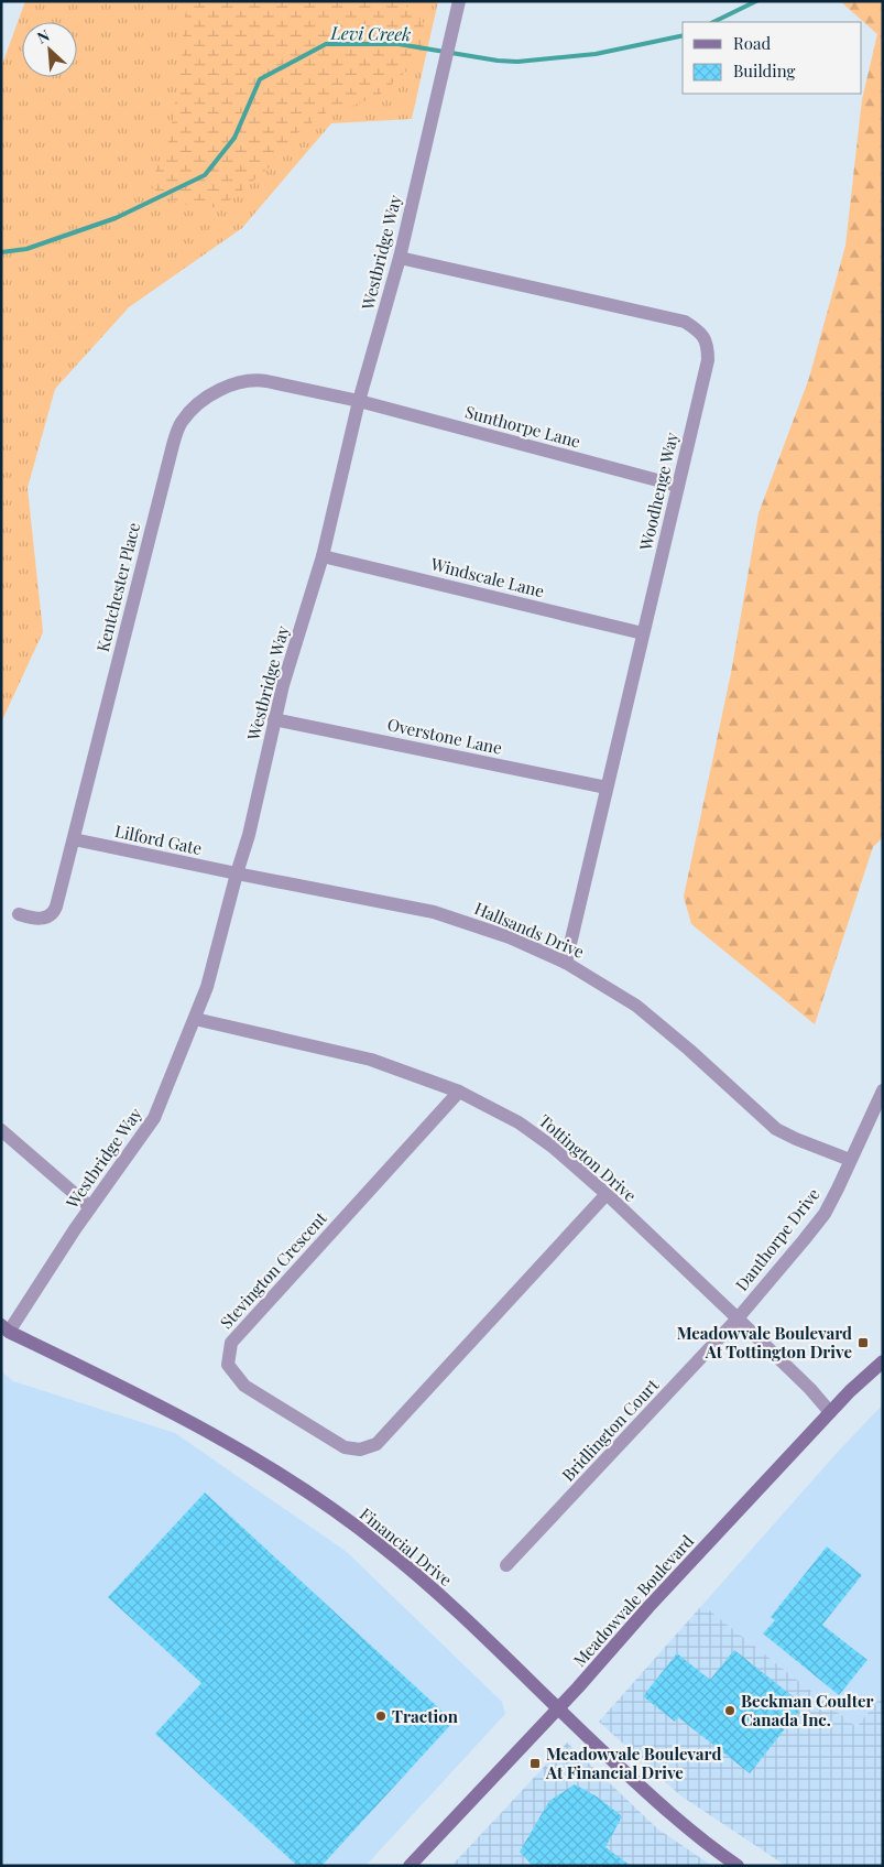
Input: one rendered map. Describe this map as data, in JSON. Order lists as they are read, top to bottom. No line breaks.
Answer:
{"streets":{"street":["Westbridge Way","Sunthorpe Lane","Woodhenge Way","Windscale Lane","Kentchester Place","Overstone Lane","Lilford Gate","Hallsands Drive","Tottington Drive","Danthorpe Drive","Stevington Crescent","Bridlington Court","Financial Drive","Meadowvale Boulevard"]},"crossings":[["Westbridge Way","Sunthorpe Lane"],["Westbridge Way","Woodhenge Way"],["Westbridge Way","Windscale Lane"],["Westbridge Way","Kentchester Place"],["Westbridge Way","Overstone Lane"],["Westbridge Way","Lilford Gate"],["Westbridge Way","Hallsands Drive"],["Westbridge Way","Tottington Drive"],["Westbridge Way","Financial Drive"],["Sunthorpe Lane","Woodhenge Way"],["Sunthorpe Lane","Kentchester Place"],["Woodhenge Way","Windscale Lane"],["Woodhenge Way","Overstone Lane"],["Woodhenge Way","Hallsands Drive"],["Kentchester Place","Lilford Gate"],["Lilford Gate","Hallsands Drive"],["Hallsands Drive","Danthorpe Drive"],["Tottington Drive","Danthorpe Drive"],["Tottington Drive","Stevington Crescent"],["Tottington Drive","Bridlington Court"],["Tottington Drive","Meadowvale Boulevard"],["Danthorpe Drive","Bridlington Court"],["Financial Drive","Meadowvale Boulevard"]],"water":["Levi Creek"],"places":{"transit":["Meadowvale Boulevard At Tottington Drive","Meadowvale Boulevard At Financial Drive"],"other":["Beckman Coulter Canada Inc.","Traction"]},"legend":["Road","Building"],"north":"top left"}
